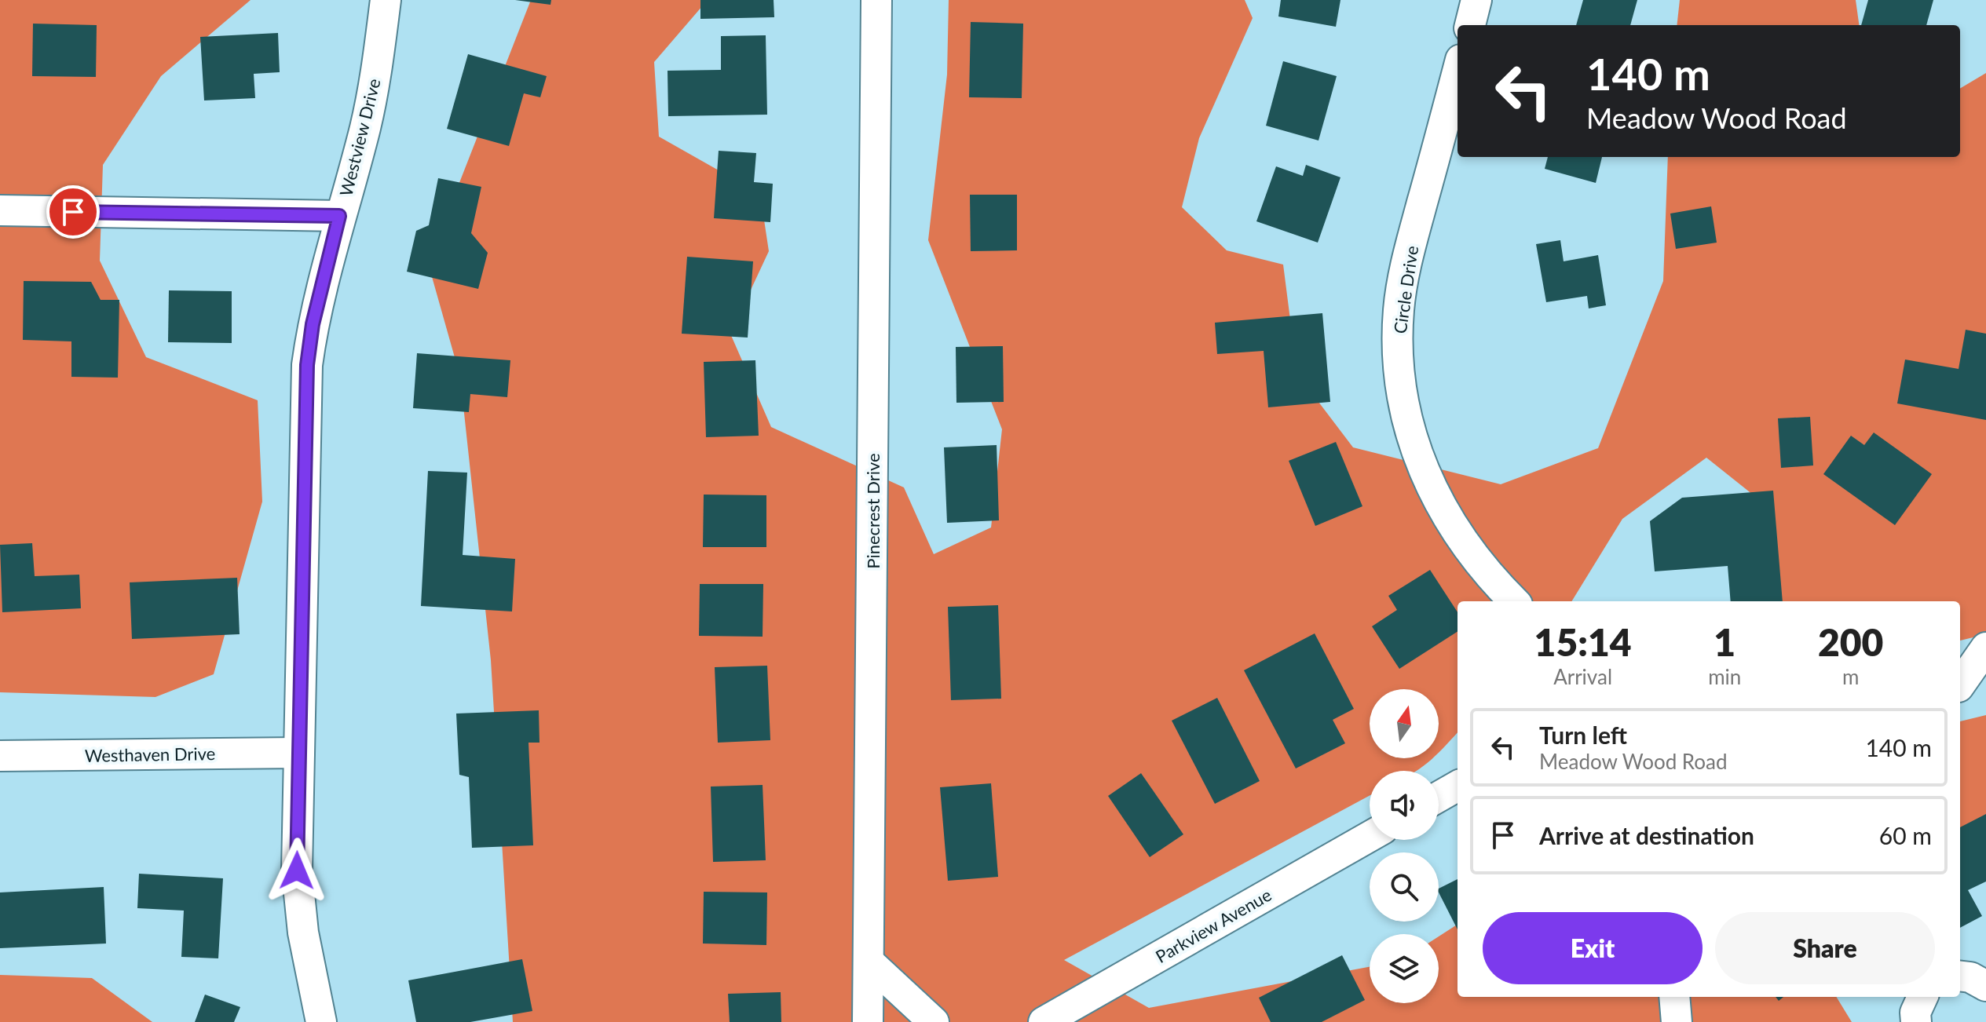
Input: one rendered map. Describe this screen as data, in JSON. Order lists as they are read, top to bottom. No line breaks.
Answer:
{"streets":{"street":["Westview Drive","Circle Drive","Pinecrest Drive","Westhaven Drive","Parkview Avenue"]},"crossings":[["Westview Drive","Westhaven Drive"]],"north":"top","page":{"turn":["140 m","Meadow Wood Road"],"eta":["15:14","Arrival","1","min","200","m"],"list":[{"name":"Turn left","note":"Meadow Wood Road","value":"140 m"},{"name":"Arrive at destination","value":"60 m"}],"buttons":["Exit","Share"]}}
